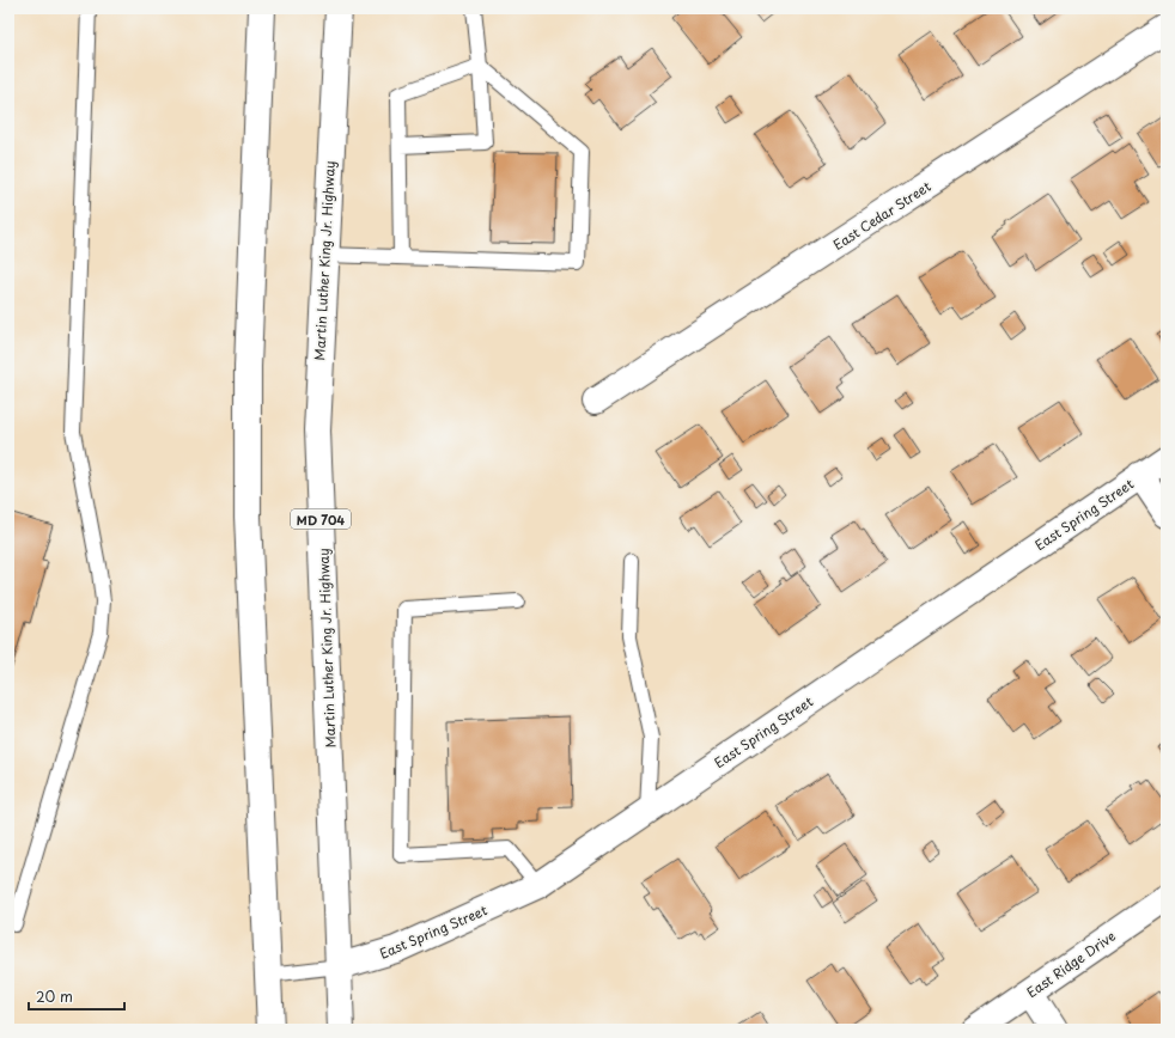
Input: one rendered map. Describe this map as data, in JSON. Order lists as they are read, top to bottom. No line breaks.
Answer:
{"streets":{"main road":["East Cedar Street","Martin Luther King Jr. Highway","East Spring Street","MD 704","East Ridge Drive"]},"crossings":[["Martin Luther King Jr. Highway","East Spring Street"]],"scale_bar":"20 m"}
